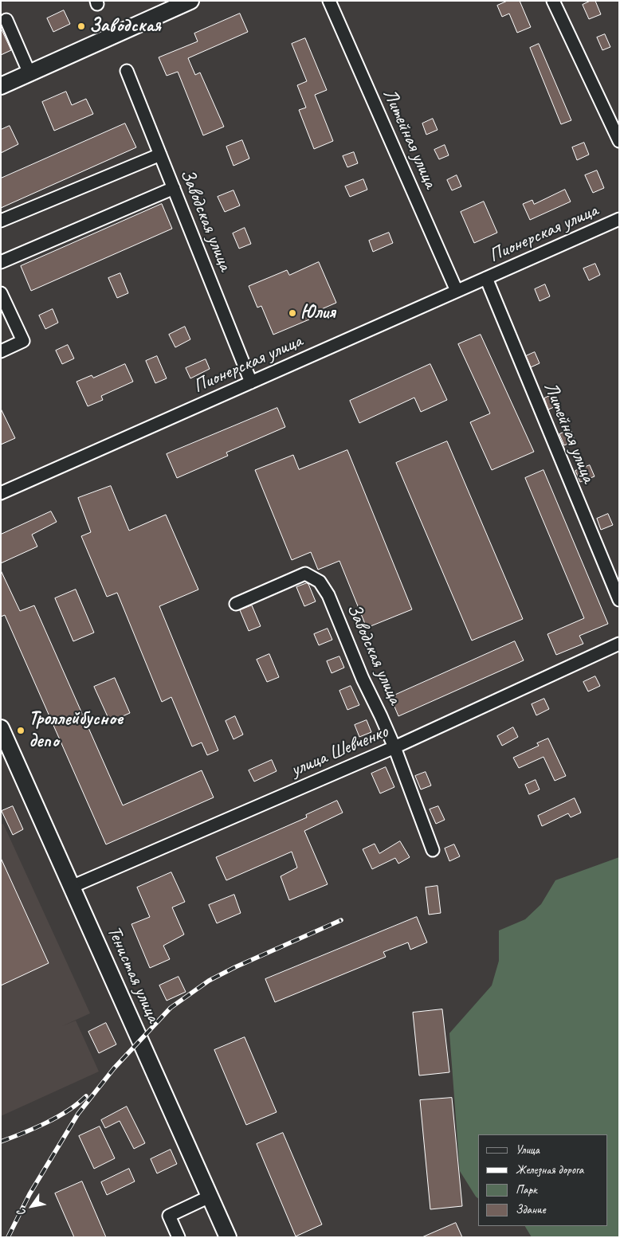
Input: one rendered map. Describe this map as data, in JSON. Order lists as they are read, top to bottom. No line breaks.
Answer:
{"streets":{"main road":["Тенистая улица"],"street":["Литейная улица","Заводская улица","Пионерская улица","улица Шевченко"]},"crossings":[["Литейная улица","Пионерская улица"],["Заводская улица","Пионерская улица"],["Заводская улица","улица Шевченко"],["улица Шевченко","Тенистая улица"]],"places":["Заводская","Юлия","Троллейбусное депо"],"legend":["Улица","Железная дорога","Парк","Здание"],"north":"bottom left"}
